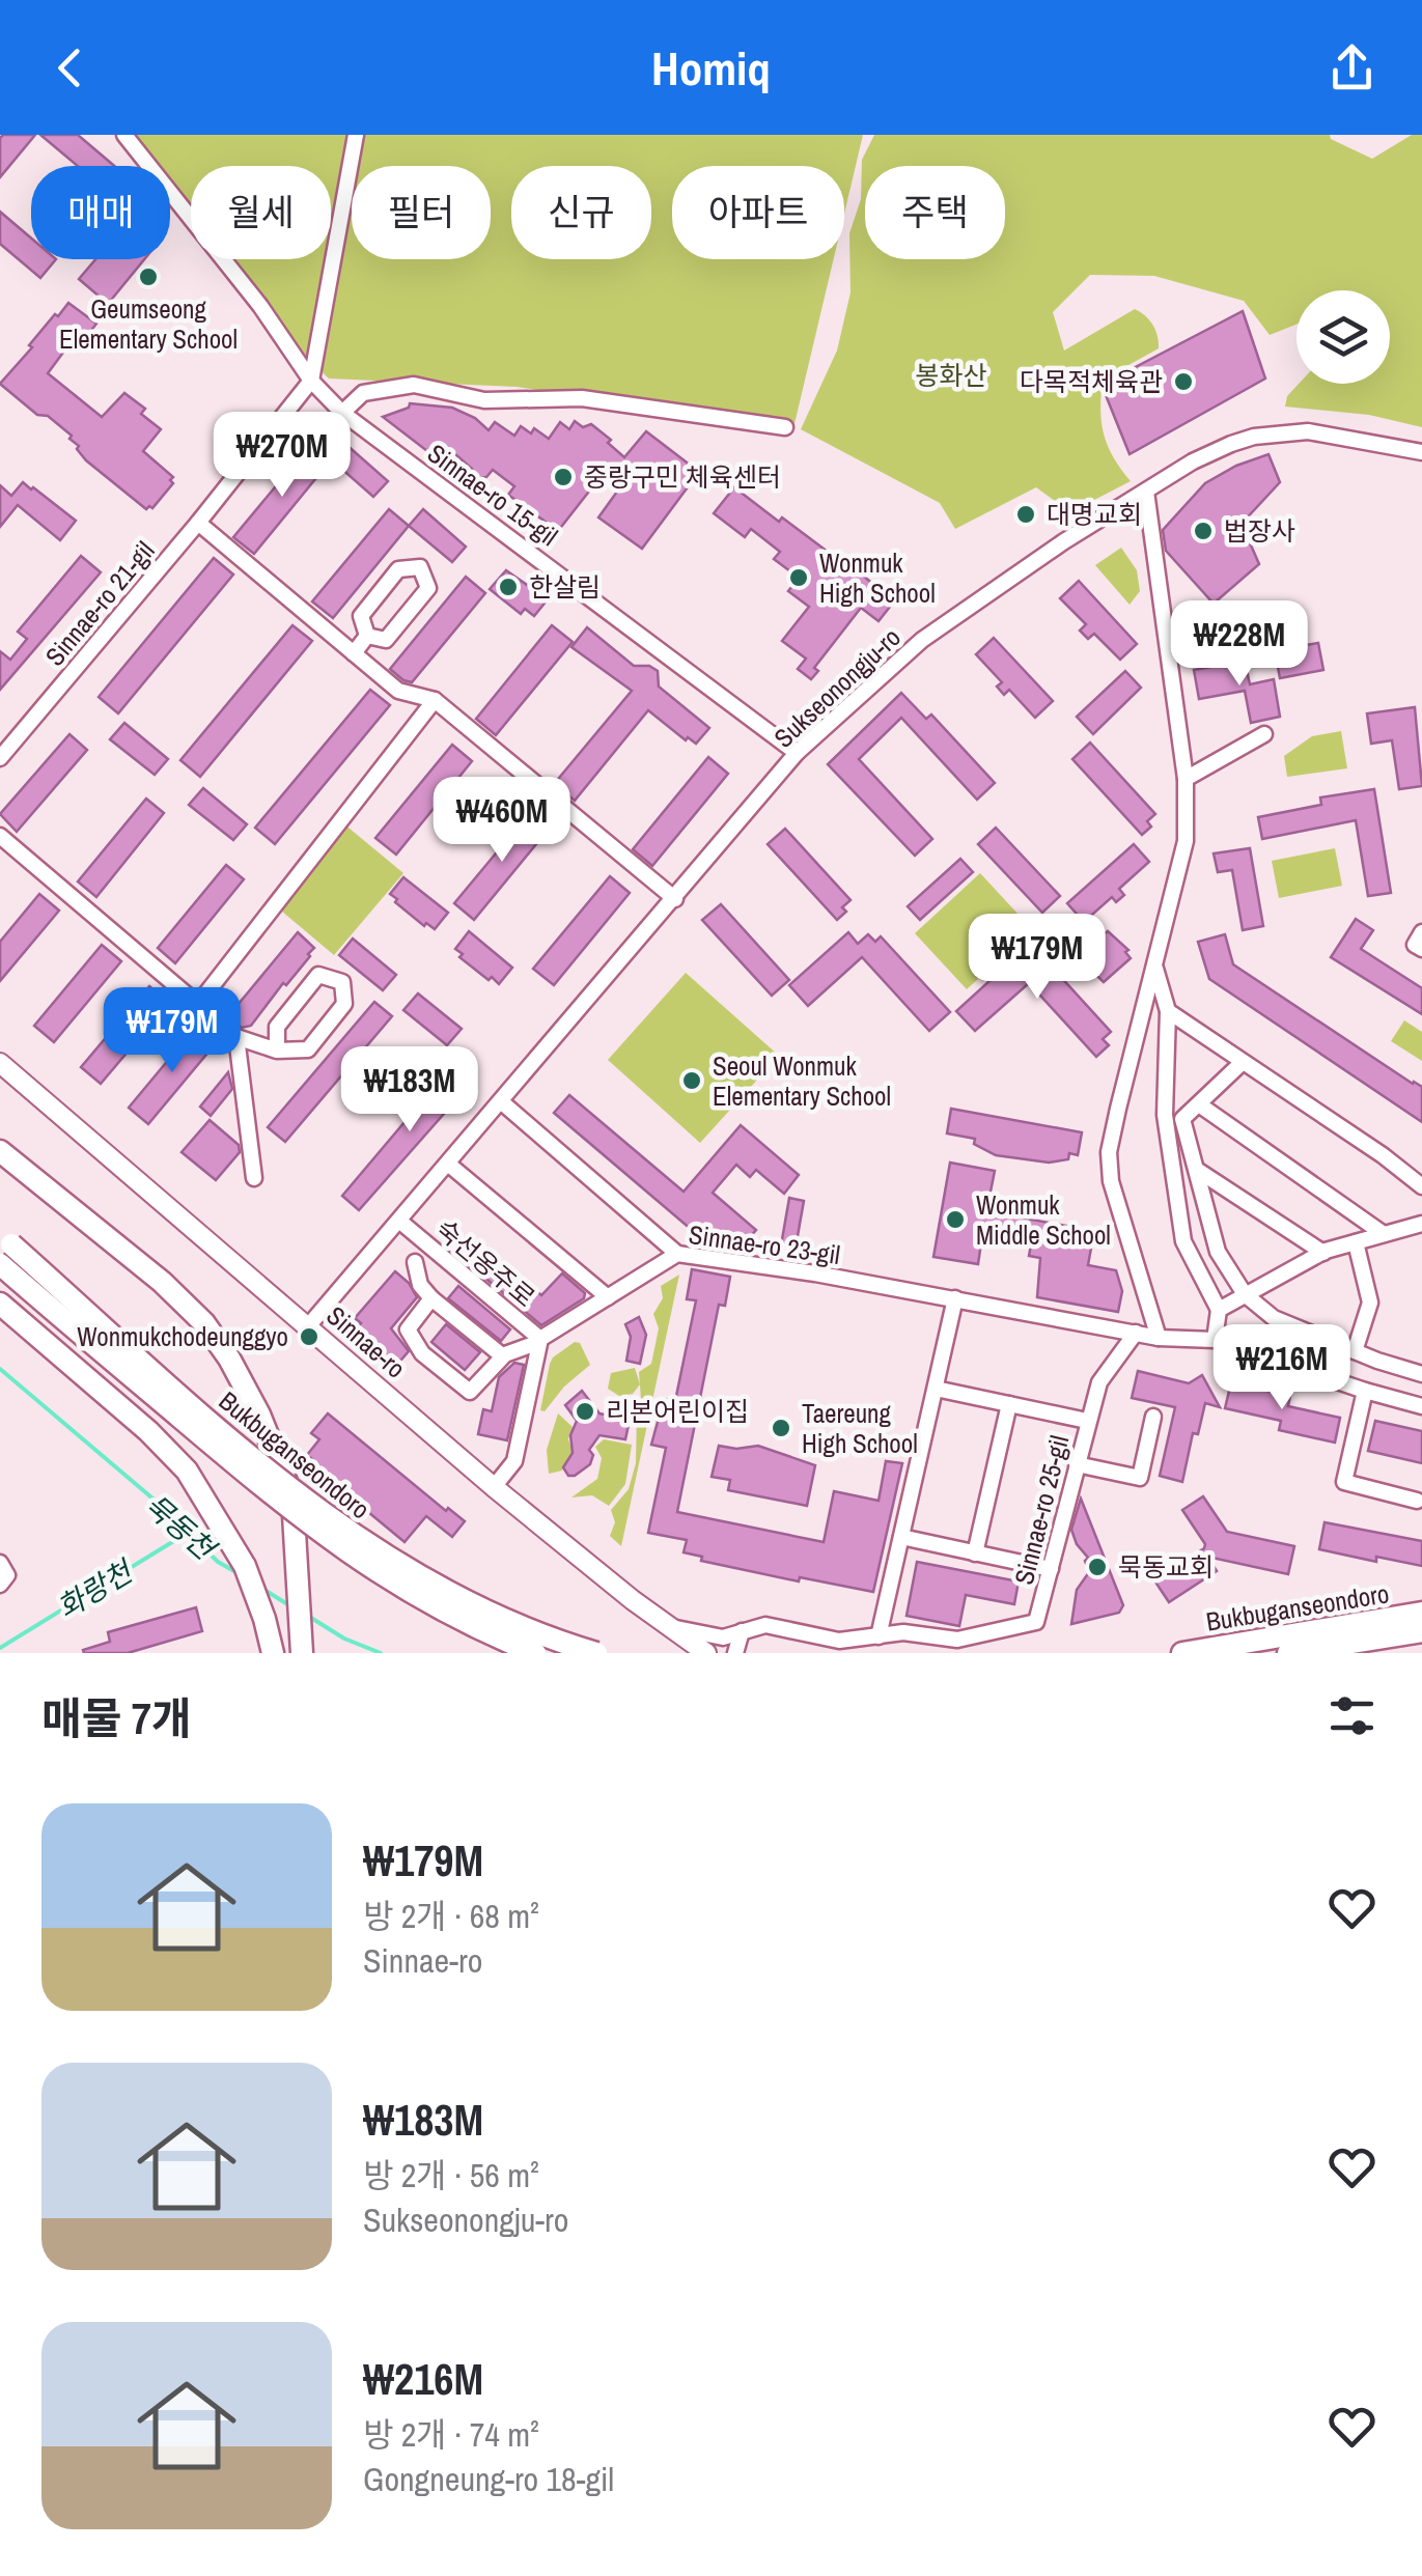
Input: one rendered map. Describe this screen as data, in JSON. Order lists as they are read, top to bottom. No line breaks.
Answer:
{"streets":{"highway":["Bukbuganseondoro"],"main road":["Sinnae-ro"],"street":["Sinnae-ro 15-gil","Sinnae-ro 21-gil","Sukseonongju-ro","Sinnae-ro 23-gil","숙선옹주로","Sinnae-ro 25-gil"]},"crossings":[["Sinnae-ro 15-gil","Sinnae-ro 21-gil"],["Sinnae-ro 15-gil","Sukseonongju-ro"],["Sukseonongju-ro","숙선옹주로"],["Sukseonongju-ro","Sinnae-ro"],["Sinnae-ro 23-gil","숙선옹주로"],["Sinnae-ro 23-gil","Sinnae-ro 25-gil"],["Sinnae-ro","Sinnae-ro 25-gil"]],"water":["묵동천","화랑천"],"parks":["봉화산"],"places":["Geumseong Elementary School","다목적체육관","중랑구민 체육센터","대명교회","법장사","Wonmuk High School","한살림","Seoul Wonmuk Elementary School","Wonmuk Middle School","Wonmukchodeunggyo","리본어린이집","Taereung High School","묵동교회"],"page":{"header":"Homiq","chip":["매매","월세","필터","신규","아파트","주택"],"price":["₩270M","₩228M","₩460M","₩179M","₩179M","₩183M","₩216M"],"heading":"매물 7개","list":[{"name":"₩179M","note":"방 2개 · 68 m² · Sinnae-ro"},{"name":"₩183M","note":"방 2개 · 56 m² · Sukseonongju-ro"},{"name":"₩216M","note":"방 2개 · 74 m² · Gongneung-ro 18-gil"}]}}
